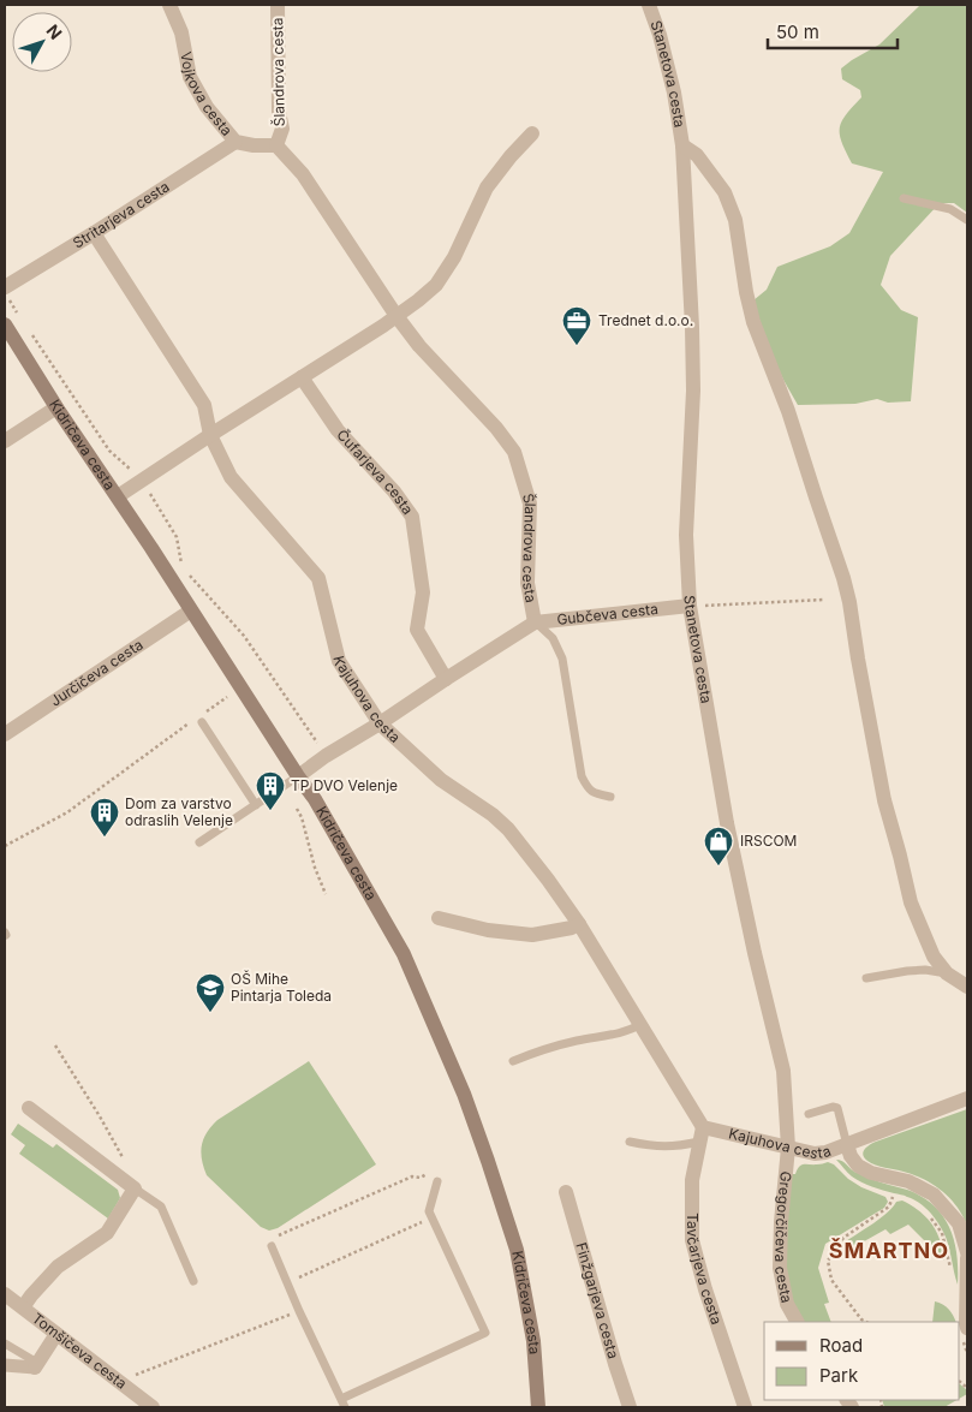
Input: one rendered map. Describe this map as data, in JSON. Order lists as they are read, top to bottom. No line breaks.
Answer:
{"streets":{"main road":["Kidričeva cesta"],"street":["Šlandrova cesta","Stanetova cesta","Vojkova cesta","Stritarjeva cesta","Čufarjeva cesta","Gubčeva cesta","Jurčičeva cesta","Kajuhova cesta","Gregorčičeva cesta","Tavčarjeva cesta","Finžgarjeva cesta","Tomšičeva cesta"]},"crossings":[["Šlandrova cesta","Vojkova cesta"],["Šlandrova cesta","Gubčeva cesta"],["Stanetova cesta","Gubčeva cesta"],["Stanetova cesta","Kajuhova cesta"],["Stanetova cesta","Gregorčičeva cesta"],["Vojkova cesta","Stritarjeva cesta"],["Stritarjeva cesta","Kajuhova cesta"],["Kidričeva cesta","Jurčičeva cesta"],["Kajuhova cesta","Gregorčičeva cesta"],["Kajuhova cesta","Tavčarjeva cesta"]],"districts":["ŠMARTNO"],"places":{"office":["Trednet d.o.o."],"building":["TP DVO Velenje","Dom za varstvo odraslih Velenje"],"shop":["IRSCOM"],"school or university":["OŠ Mihe Pintarja Toleda"]},"legend":["Road","Park"],"scale_bar":"50 m","north":"top right"}
